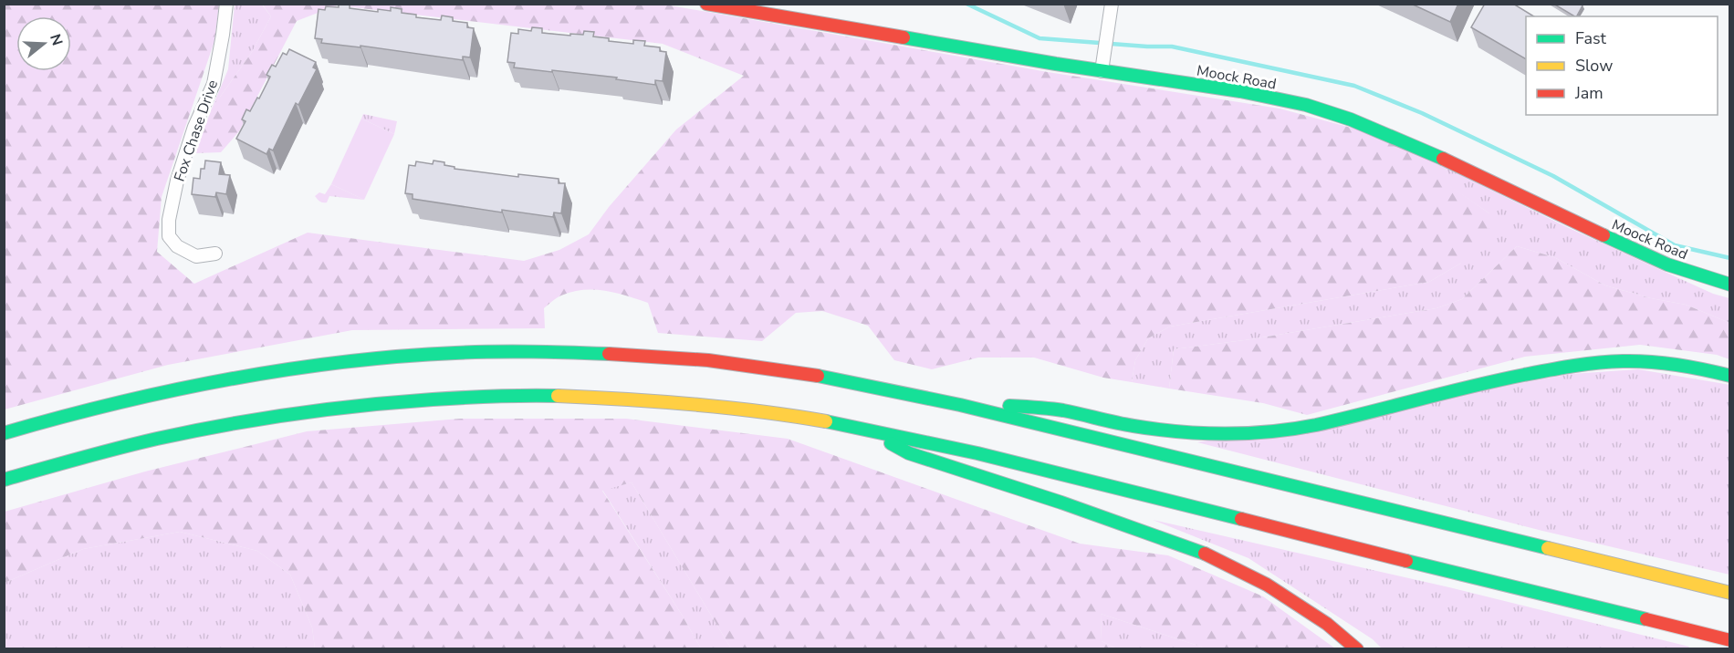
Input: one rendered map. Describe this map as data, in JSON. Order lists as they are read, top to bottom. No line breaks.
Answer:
{"streets":{"main road":["Moock Road"],"street":["Fox Chase Drive"]},"legend":["Fast","Slow","Jam"],"north":"right"}
